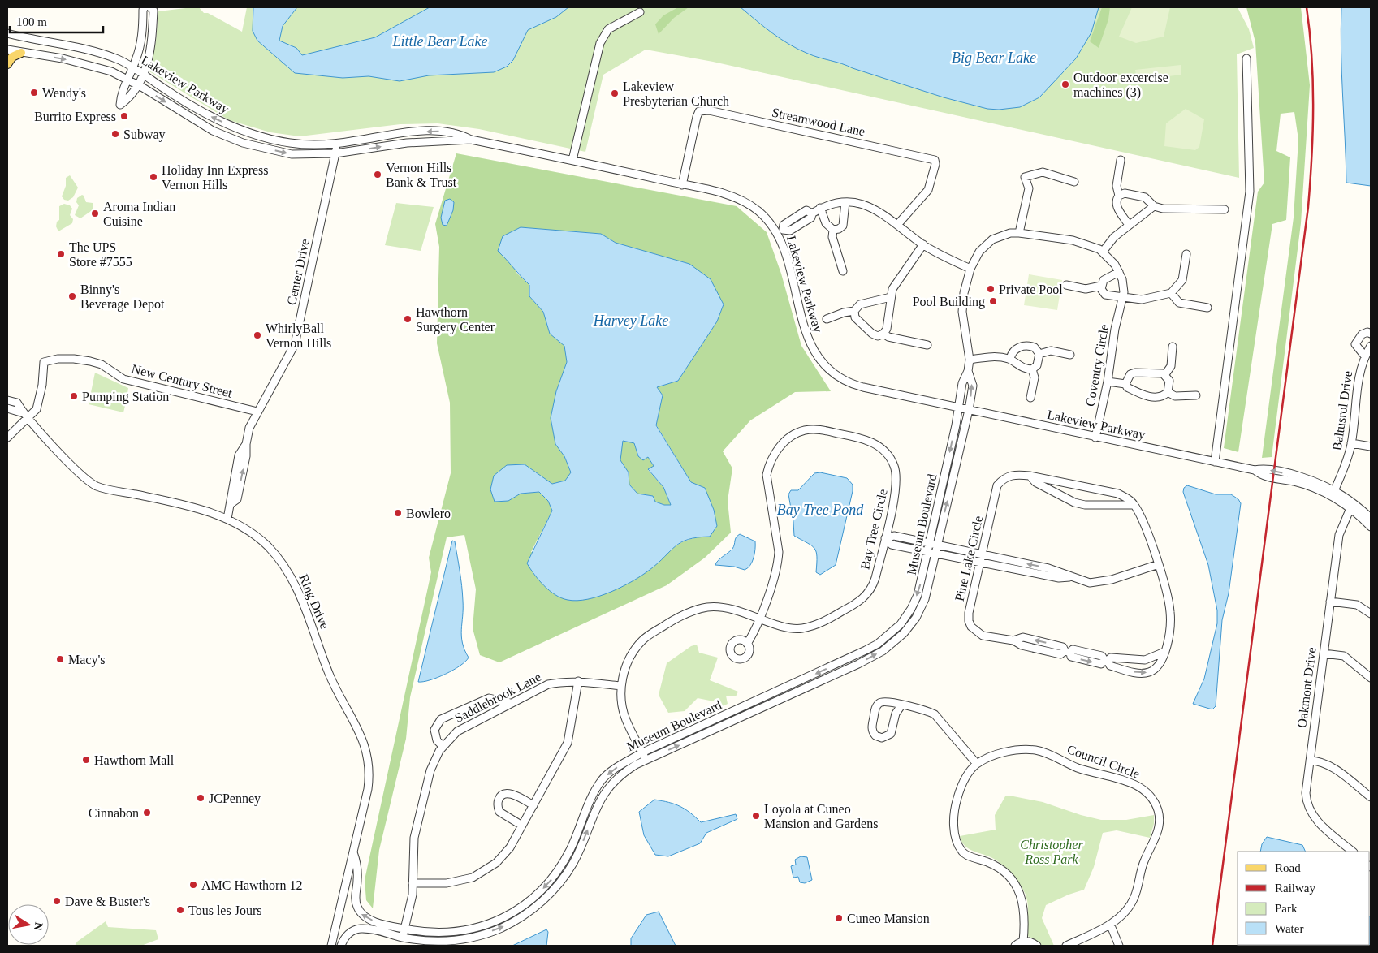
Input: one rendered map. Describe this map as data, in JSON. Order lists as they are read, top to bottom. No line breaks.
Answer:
{"streets":{"street":["Lakeview Parkway","Streamwood Lane","Center Drive","Coventry Circle","New Century Street","Baltusrol Drive","Museum Boulevard","Bay Tree Circle","Pine Lake Circle","Ring Drive","Oakmont Drive","Saddlebrook Lane","Council Circle"]},"crossings":[["Lakeview Parkway","Streamwood Lane"],["Lakeview Parkway","Center Drive"],["Lakeview Parkway","Coventry Circle"],["Lakeview Parkway","Baltusrol Drive"],["Lakeview Parkway","Museum Boulevard"],["Lakeview Parkway","Oakmont Drive"],["Center Drive","New Century Street"],["Center Drive","Ring Drive"],["Coventry Circle","Museum Boulevard"],["New Century Street","Ring Drive"],["Museum Boulevard","Bay Tree Circle"],["Museum Boulevard","Ring Drive"],["Museum Boulevard","Saddlebrook Lane"],["Bay Tree Circle","Saddlebrook Lane"]],"water":["Little Bear Lake","Big Bear Lake","Harvey Lake","Bay Tree Pond"],"parks":["Christopher Ross Park"],"places":["Outdoor excercise machines (3)","Wendy's","Lakeview Presbyterian Church","Burrito Express","Subway","Vernon Hills Bank & Trust","Holiday Inn Express Vernon Hills","Aroma Indian Cuisine","The UPS Store #7555","Private Pool","Binny's Beverage Depot","Pool Building","Hawthorn Surgery Center","WhirlyBall Vernon Hills","Pumping Station","Bowlero","Macy's","Hawthorn Mall","JCPenney","Cinnabon","Loyola at Cuneo Mansion and Gardens","AMC Hawthorn 12","Dave & Buster's","Tous les Jours","Cuneo Mansion"],"legend":["Road","Railway","Park","Water"],"scale_bar":"100 m","north":"right"}
